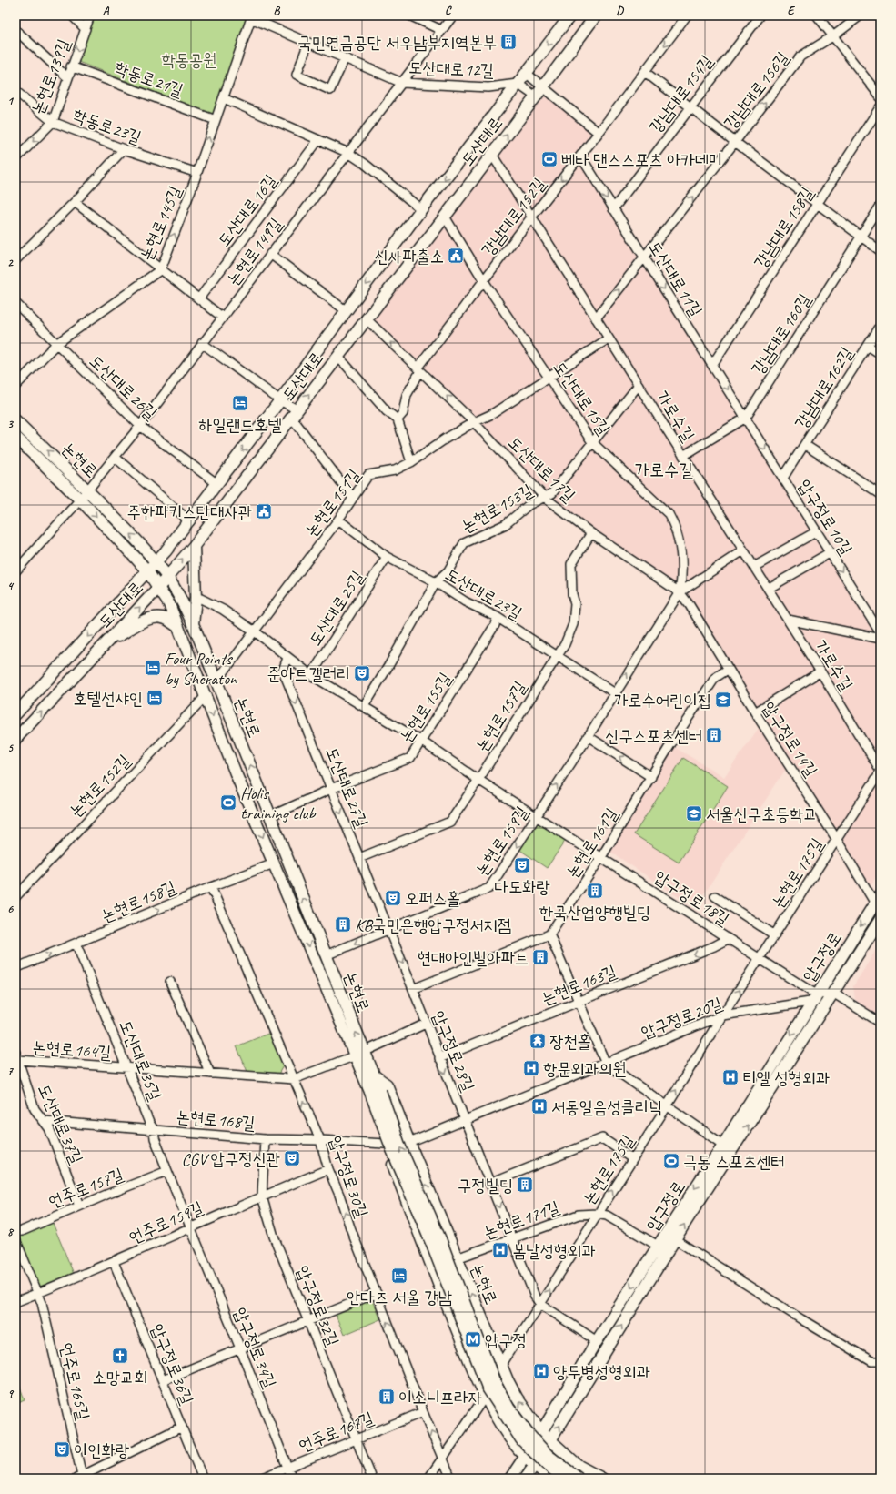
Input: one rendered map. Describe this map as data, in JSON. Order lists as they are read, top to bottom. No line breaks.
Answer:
{"streets":{"main road":["도산대로","논현로","압구정로"],"street":["도산대로12길","논현로139길","학동로21길","강남대로156길","강남대로154길","학동로23길","도산대로16길","강남대로152길","논현로145길","강남대로158길","논현로149길","도산대로11길","강남대로160길","도산대로26길","강남대로162길","도산대로15길","가로수길","도산대로17길","논현로151길","논현로153길","압구정로10길","도산대로23길","도산대로25길","논현로155길","논현로157길","압구정로14길","논현로152길","도산대로27길","논현로159길","논현로161길","논현로175길","압구정로18길","논현로158길","논현로163길","압구정로20길","논현로164길","압구정로28길","도산대로35길","논현로168길","도산대로37길","압구정로30길","언주로157길","논현로171길","언주로159길","압구정로32길","압구정로34길","압구정로36길","언주로165길","언주로167길"]},"crossings":[["도산대로12길","도산대로"],["도산대로12길","논현로145길"],["도산대로12길","논현로149길"],["논현로139길","학동로21길"],["논현로139길","학동로23길"],["학동로21길","논현로145길"],["강남대로156길","도산대로11길"],["강남대로156길","가로수길"],["강남대로154길","도산대로11길"],["학동로23길","논현로145길"],["도산대로","도산대로26길"],["도산대로","도산대로15길"],["도산대로","가로수길"],["도산대로","논현로"],["도산대로","도산대로17길"],["강남대로152길","도산대로11길"],["강남대로152길","도산대로15길"],["강남대로152길","가로수길"],["강남대로152길","도산대로17길"],["논현로145길","도산대로26길"],["강남대로158길","도산대로11길"],["논현로149길","도산대로26길"],["논현로149길","논현로"],["도산대로11길","강남대로160길"],["도산대로11길","압구정로10길"],["강남대로160길","가로수길"],["강남대로160길","압구정로10길"],["강남대로162길","압구정로10길"],["도산대로15길","도산대로17길"],["도산대로15길","논현로151길"],["도산대로15길","논현로153길"],["도산대로15길","압구정로14길"],["도산대로15길","논현로159길"],["가로수길","논현로151길"],["가로수길","논현로153길"],["가로수길","논현로159길"],["논현로","논현로151길"],["논현로","논현로155길"],["논현로","논현로152길"],["논현로","논현로159길"],["논현로","논현로175길"],["논현로","논현로158길"],["논현로","압구정로"],["논현로","압구정로20길"],["논현로","논현로164길"],["논현로","논현로168길"],["논현로","논현로171길"],["도산대로17길","논현로151길"],["도산대로17길","논현로153길"],["도산대로17길","논현로157길"],["도산대로17길","압구정로14길"],["도산대로17길","논현로159길"],["논현로151길","도산대로23길"],["논현로151길","도산대로25길"],["논현로153길","도산대로23길"],["논현로153길","도산대로25길"],["도산대로23길","도산대로25길"],["도산대로23길","논현로155길"],["도산대로23길","논현로157길"],["도산대로23길","논현로159길"],["도산대로25길","논현로155길"],["도산대로25길","논현로157길"],["도산대로25길","도산대로27길"],["도산대로25길","논현로159길"],["도산대로25길","압구정로18길"],["논현로155길","도산대로27길"],["논현로157길","도산대로27길"],["압구정로14길","논현로159길"],["압구정로14길","논현로161길"],["압구정로14길","논현로175길"],["압구정로14길","압구정로"],["도산대로27길","논현로159길"],["도산대로27길","압구정로28길"],["논현로159길","압구정로18길"],["논현로159길","압구정로28길"],["논현로161길","압구정로18길"],["논현로175길","압구정로18길"],["논현로175길","압구정로20길"],["논현로175길","압구정로28길"],["논현로175길","논현로171길"],["압구정로18길","압구정로"],["압구정로18길","논현로163길"],["압구정로18길","압구정로20길"],["논현로158길","도산대로35길"],["논현로158길","압구정로30길"],["압구정로","압구정로20길"],["압구정로","압구정로28길"],["논현로163길","압구정로28길"],["압구정로20길","압구정로28길"],["논현로164길","도산대로35길"],["논현로164길","도산대로37길"],["논현로164길","압구정로30길"],["압구정로28길","논현로171길"],["도산대로35길","논현로168길"],["도산대로35길","언주로157길"],["도산대로35길","언주로159길"],["도산대로35길","압구정로34길"],["논현로168길","도산대로37길"],["논현로168길","압구정로30길"],["논현로168길","압구정로32길"],["도산대로37길","언주로157길"],["압구정로30길","언주로159길"],["압구정로30길","언주로167길"],["언주로159길","압구정로32길"],["언주로159길","압구정로34길"],["언주로159길","압구정로36길"],["언주로159길","언주로165길"],["압구정로32길","언주로167길"],["압구정로34길","언주로167길"],["압구정로36길","언주로165길"]],"one_way":["강남대로156길","도산대로11길","압구정로10길","도산대로27길","논현로175길","논현로158길","논현로163길","압구정로28길","압구정로30길"],"districts":["가로수길"],"parks":["학동공원"],"places":{"building":["국민연금공단 서우남부지역본부","신구스포츠센터","한국산업양행빌딩","KB국민은행압구정서지점","현대아인빌아파트","구정빌딩","이소니프라자"],"sports":["베타 댄스스포츠 아카데미","Holis training club","극동 스포츠센터"],"public building":["신사파출소","주한파키스탄대사관"],"hotel":["하일랜드호텔","Four Points by Sheraton","호텔선샤인","안다즈 서울 강남"],"theatre":["준아트갤러리","다도화랑","오퍼스홀","CGV 압구정신관","이인화랑"],"school or university":["가로수어린이집","서울신구초등학교"],"temple":["장천홀"],"hospital":["항문외과의원","티엘 성형외과","서동일음성클리닉","봄날성형외과","양두병성형외과"],"metro station":["압구정"],"church":["소망교회"]},"grid":{"columns":["A","B","C","D","E"],"rows":["1","2","3","4","5","6","7","8","9"]}}
